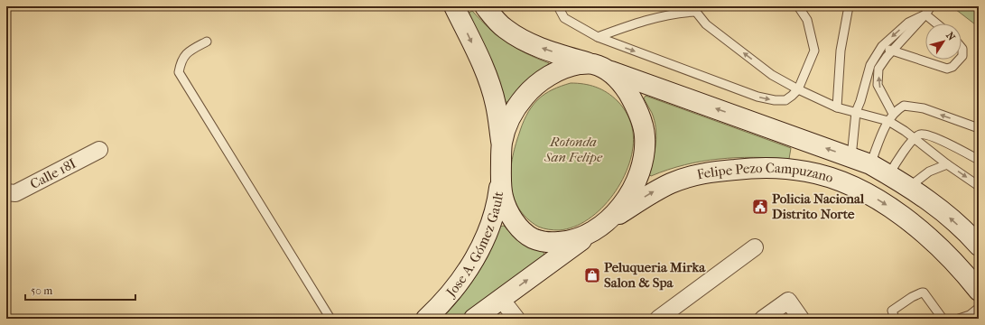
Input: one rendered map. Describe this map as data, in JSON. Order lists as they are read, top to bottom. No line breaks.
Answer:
{"streets":{"main road":["Felipe Pezo Campuzano","Jose A. Gómez Gault"],"street":["Calle 18I"]},"parks":["Rotonda San Felipe"],"places":{"public building":["Policia Nacional Distrito Norte"],"shop":["Peluqueria Mirka Salon & Spa"]},"scale_bar":"50 m","north":"top right"}
